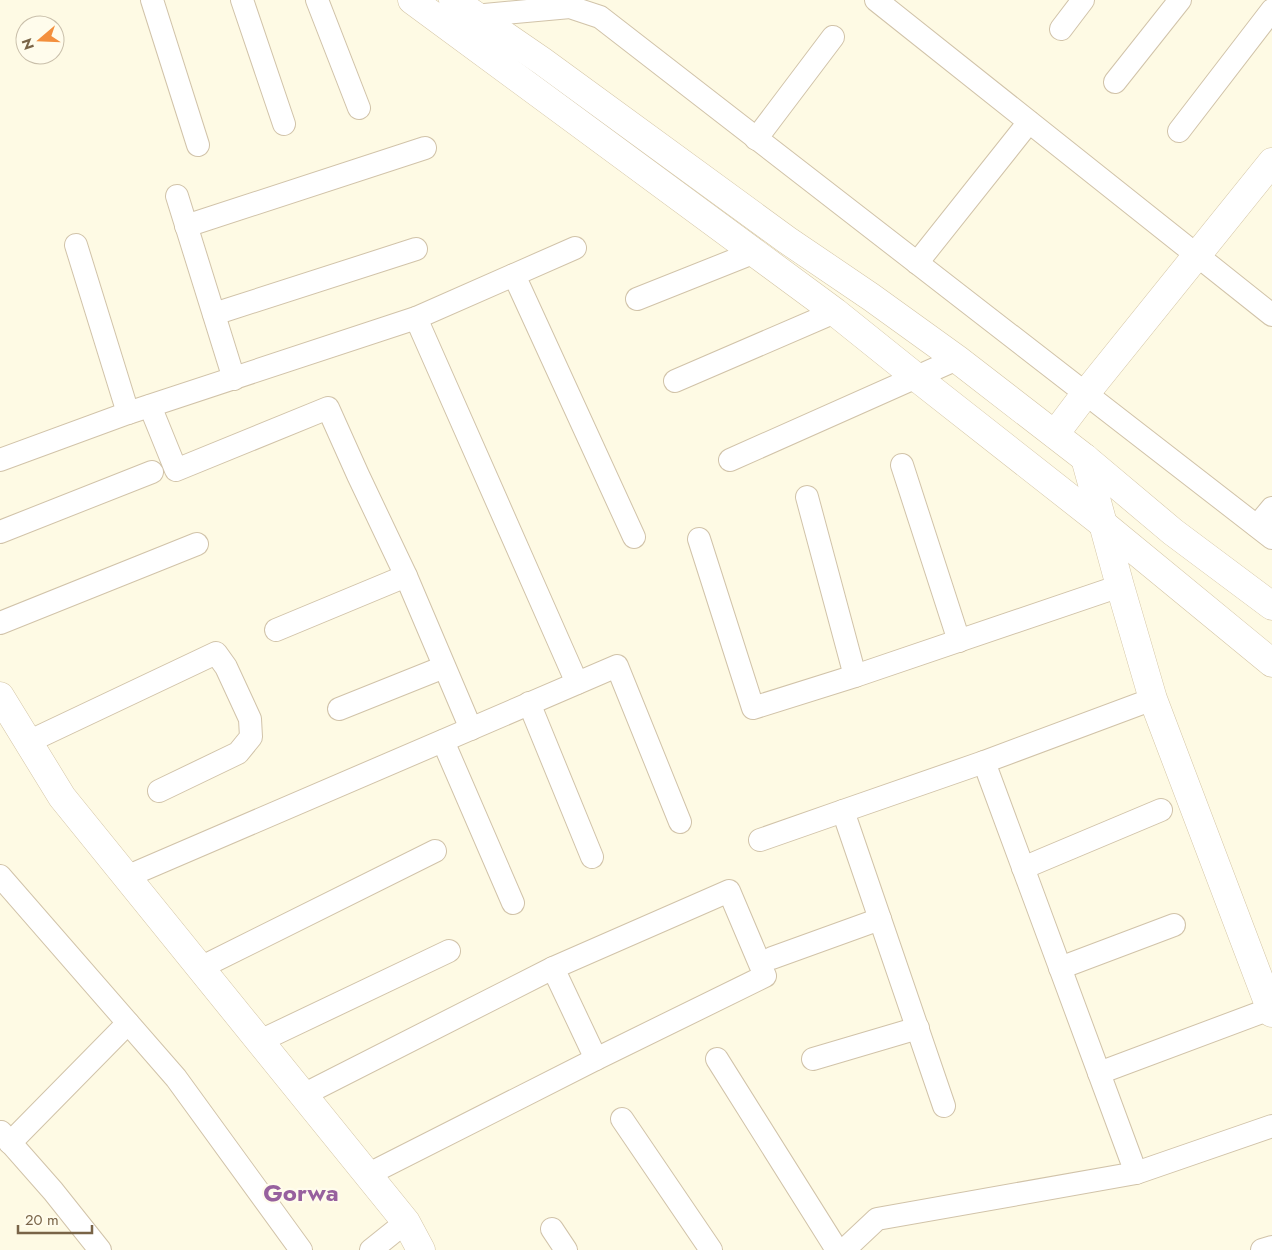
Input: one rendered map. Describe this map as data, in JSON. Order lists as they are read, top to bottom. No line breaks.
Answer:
{"districts":["Gorwa"],"scale_bar":"20 m","north":"left"}
